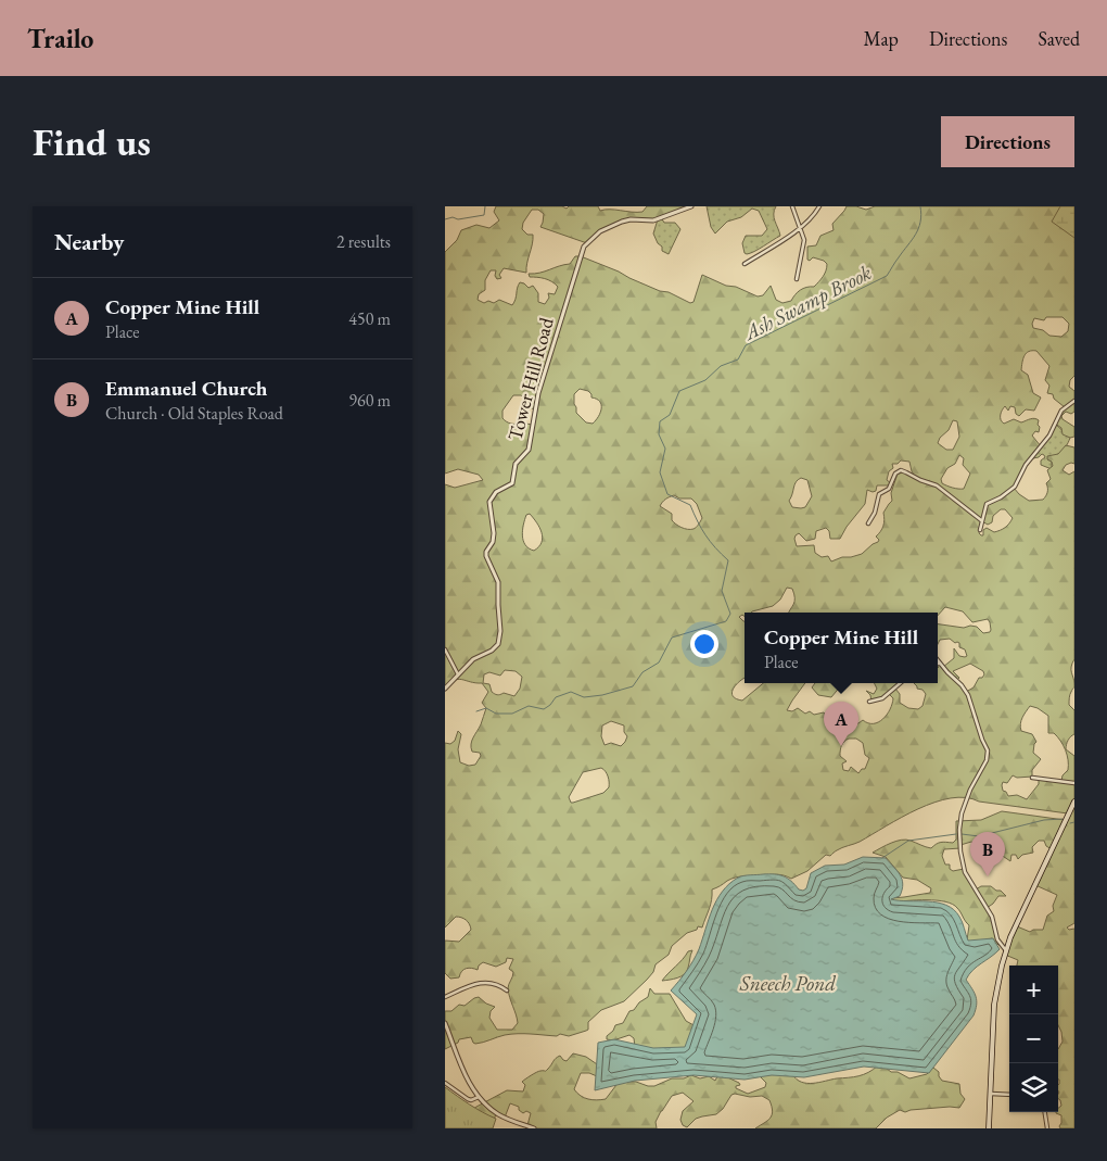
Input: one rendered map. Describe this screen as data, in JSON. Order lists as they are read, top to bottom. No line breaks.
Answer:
{"streets":{"street":["Tower Hill Road"]},"water":["Ash Swamp Brook","Sneech Pond"],"page":{"header":"Trailo","nav":["Map","Directions","Saved"],"buttons":"Directions","title":"Find us","heading":["Nearby","2 results"],"list":[{"mark":"A","name":"Copper Mine Hill","note":"Place","value":"450 m"},{"mark":"B","name":"Emmanuel Church","note":"Church · Old Staples Road","value":"960 m"}],"popup":["Copper Mine Hill","Place"],"pins":["A","B"],"map_buttons":["+","−"]}}
